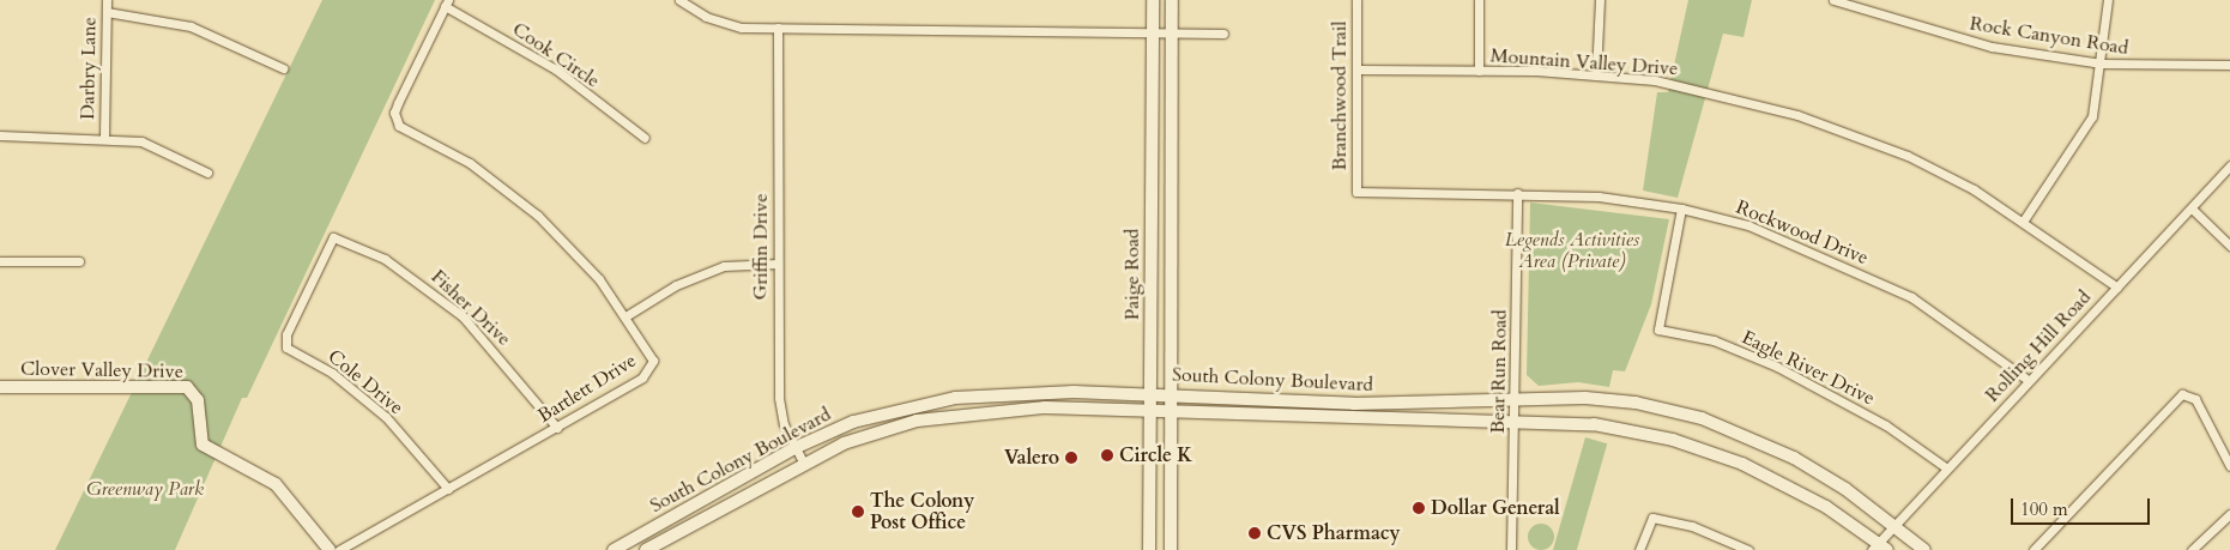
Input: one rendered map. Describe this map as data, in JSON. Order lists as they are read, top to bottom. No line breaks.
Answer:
{"streets":{"main road":["Paige Road","Clover Valley Drive","South Colony Boulevard"],"street":["Rock Canyon Road","Cook Circle","Mountain Valley Drive","Darbry Lane","Branchwood Trail","Rockwood Drive","Griffin Drive","Fisher Drive","Rolling Hill Road","Eagle River Drive","Bear Run Road","Cole Drive","Bartlett Drive"]},"crossings":[["Cook Circle","Bartlett Drive"],["Mountain Valley Drive","Branchwood Trail"],["Mountain Valley Drive","Rolling Hill Road"],["Branchwood Trail","Rockwood Drive"],["Rockwood Drive","Rolling Hill Road"],["Rockwood Drive","Eagle River Drive"],["Rockwood Drive","Bear Run Road"],["Griffin Drive","South Colony Boulevard"],["Paige Road","South Colony Boulevard"],["Fisher Drive","Cole Drive"],["Fisher Drive","Bartlett Drive"],["Rolling Hill Road","Eagle River Drive"],["Rolling Hill Road","South Colony Boulevard"],["Bear Run Road","South Colony Boulevard"],["Cole Drive","Bartlett Drive"]],"parks":["Legends Activities Area (Private)","Greenway Park"],"places":["Circle K","Valero","Dollar General","The Colony Post Office","CVS Pharmacy"],"scale_bar":"100 m"}
